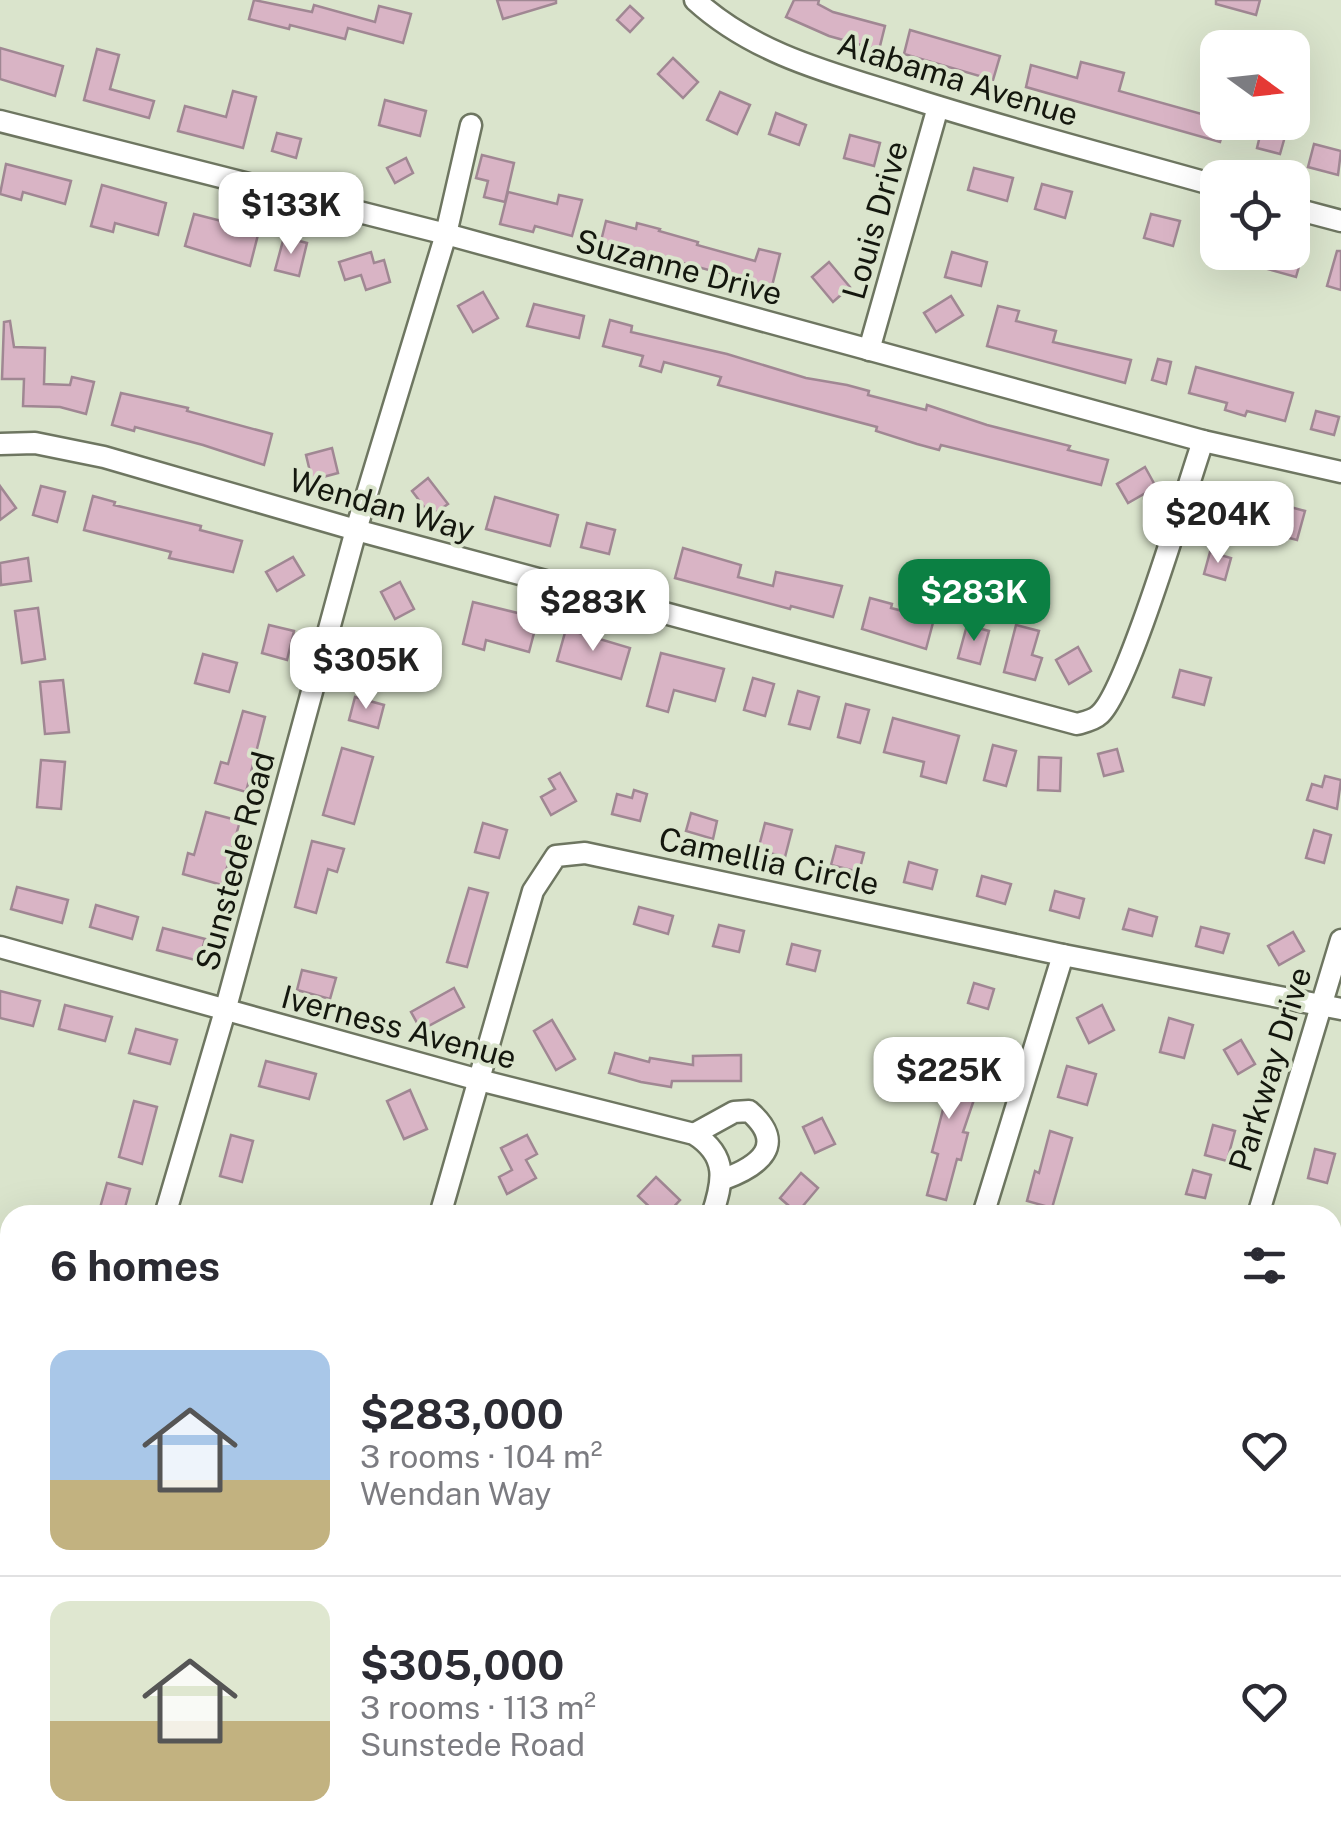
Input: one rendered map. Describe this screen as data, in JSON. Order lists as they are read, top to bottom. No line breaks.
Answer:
{"streets":{"street":["Alabama Avenue","Louis Drive","Suzanne Drive","Wendan Way","Sunstede Road","Camellia Circle","Iverness Avenue","Parkway Drive"]},"crossings":[["Alabama Avenue","Louis Drive"],["Louis Drive","Suzanne Drive"],["Suzanne Drive","Wendan Way"],["Suzanne Drive","Sunstede Road"],["Wendan Way","Sunstede Road"],["Sunstede Road","Iverness Avenue"],["Camellia Circle","Iverness Avenue"],["Camellia Circle","Parkway Drive"]],"north":"right","page":{"price":["$133K","$204K","$283K","$283K","$305K","$225K"],"heading":"6 homes","list":[{"name":"$283,000","note":"3 rooms · 104 m² · Wendan Way"},{"name":"$305,000","note":"3 rooms · 113 m² · Sunstede Road"}]}}
